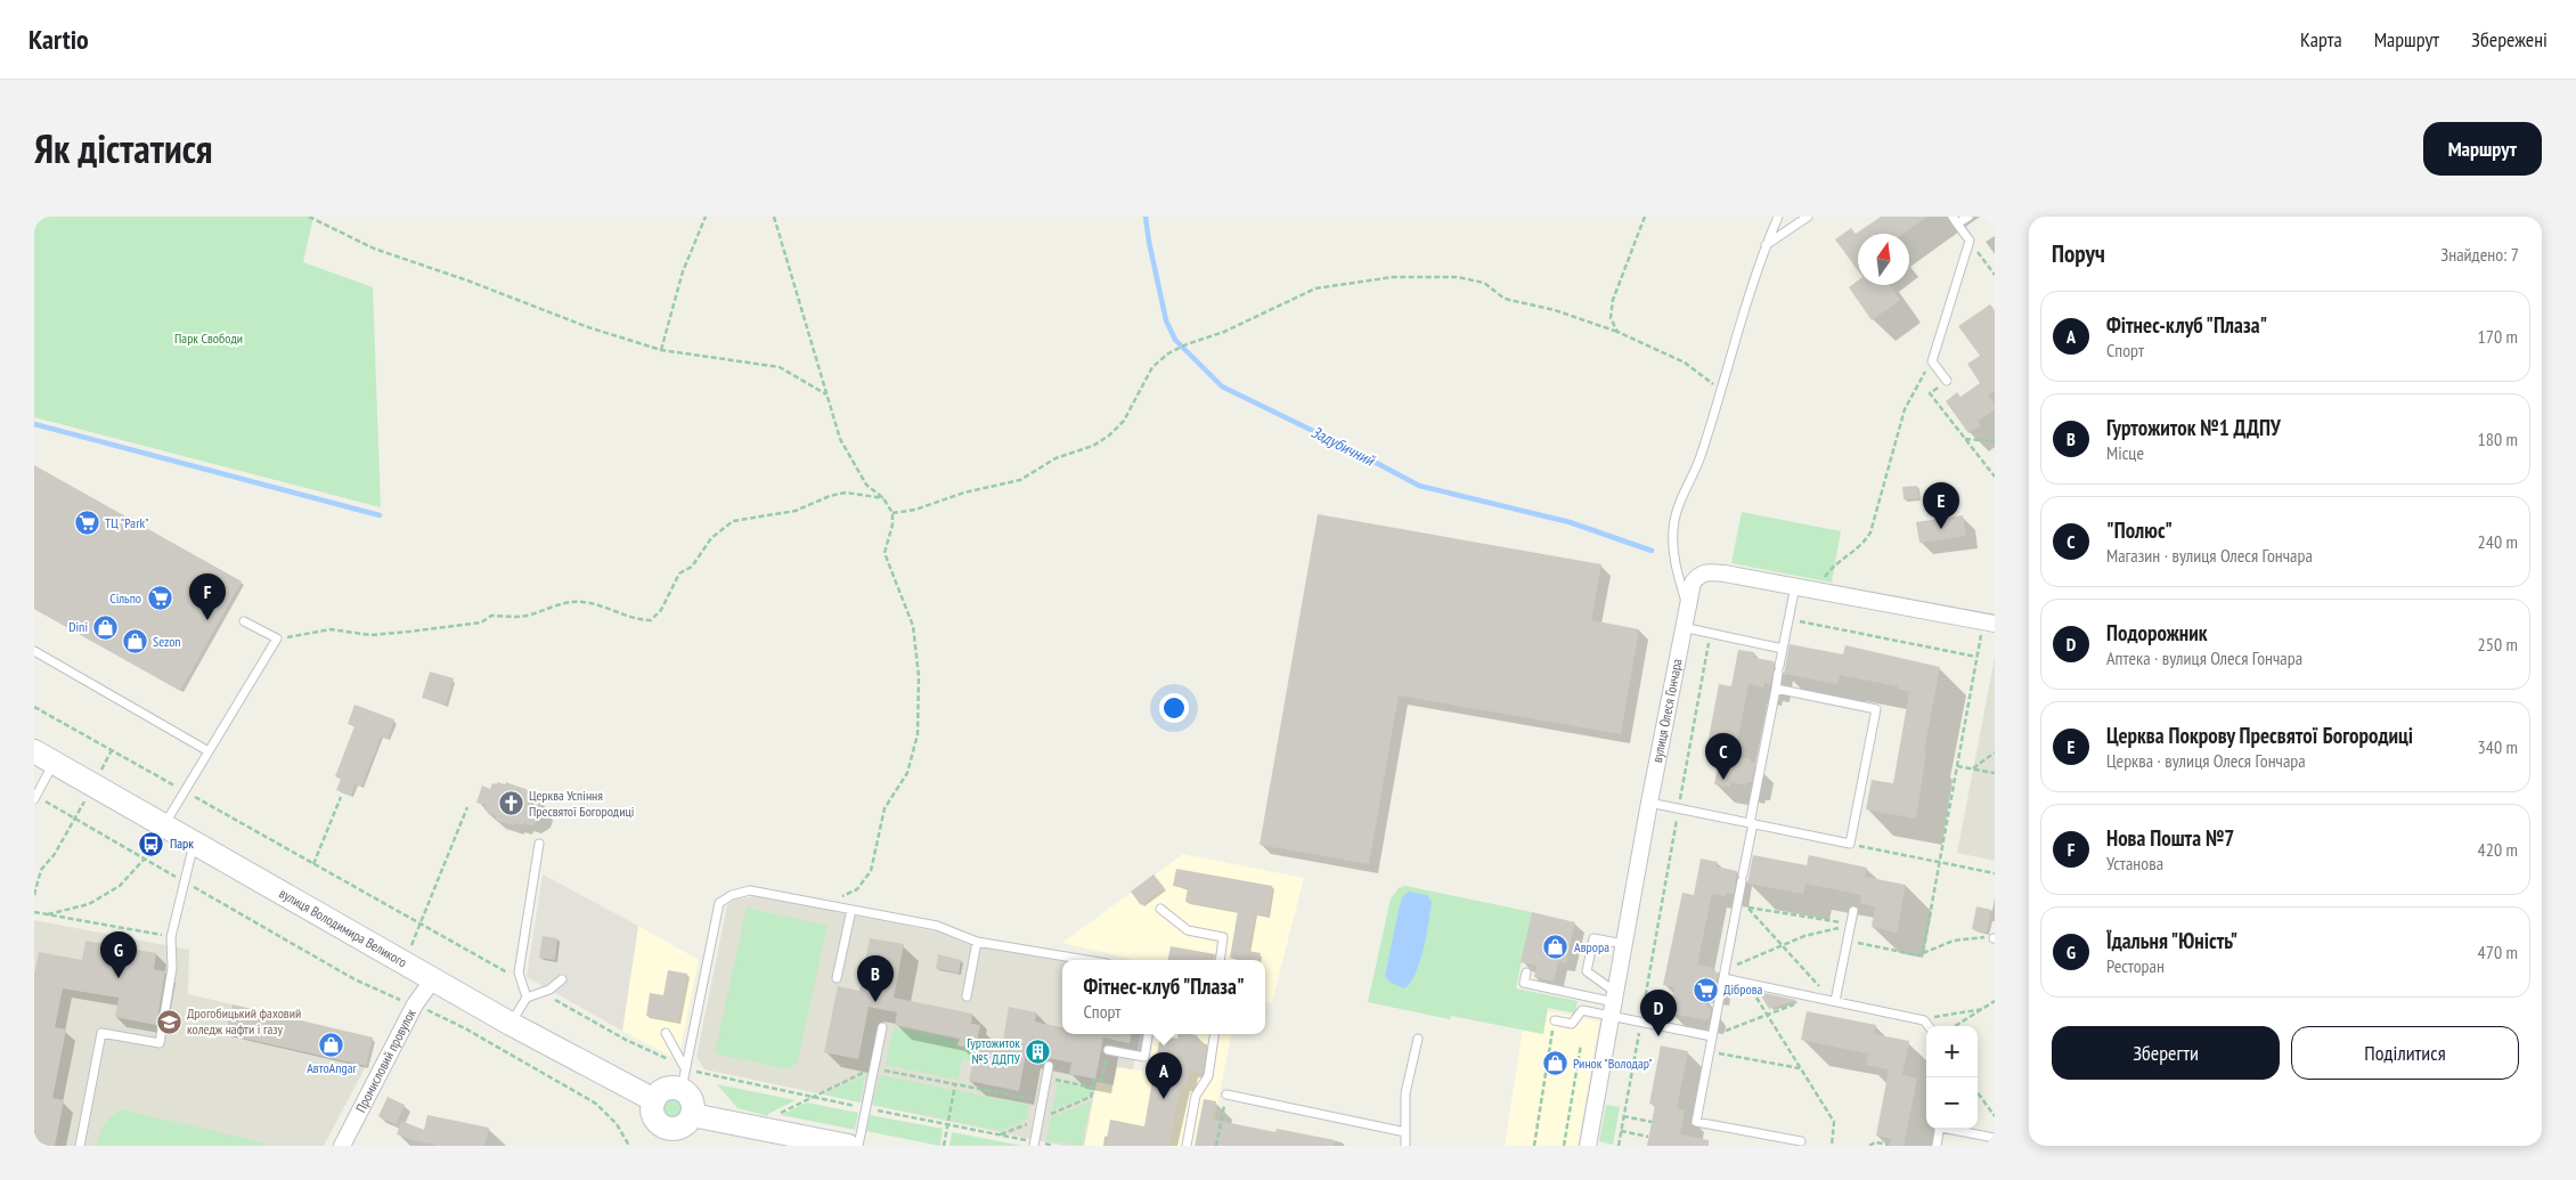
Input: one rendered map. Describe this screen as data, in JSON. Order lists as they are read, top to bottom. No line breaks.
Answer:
{"streets":{"street":["вулиця Олеся Гончара","вулиця Володимира Великого","Промисловий провулок"]},"crossings":[["вулиця Володимира Великого","Промисловий провулок"]],"water":["Задубичний"],"parks":["Парк Свободи"],"places":{"supermarket":["ТЦ \"Park\"","Сільпо","Діброва"],"shop":["Dini","Sezon","Аврора","АвтоAngar","Ринок \"Володар\""],"church":["Церква Успіння Пресвятої Богородиці"],"bus stop":["Парк"],"school or university":["Дрогобицький фаховий коледж нафти і газу"],"building":["Гуртожиток №5 ДДПУ"]},"north":"top","page":{"header":"Kartio","nav":["Карта","Маршрут","Збережені"],"title":"Як дістатися","buttons":["Маршрут",["Зберегти","Поділитися"]],"heading":["Поруч","Знайдено: 7"],"list":[{"mark":"A","name":"Фітнес-клуб \"Плаза\"","note":"Спорт","value":"170 m"},{"mark":"B","name":"Гуртожиток №1 ДДПУ","note":"Місце","value":"180 m"},{"mark":"C","name":"\"Полюс\"","note":"Магазин · вулиця Олеся Гончара","value":"240 m"},{"mark":"D","name":"Подорожник","note":"Аптека · вулиця Олеся Гончара","value":"250 m"},{"mark":"E","name":"Церква Покрову Пресвятої Богородиці","note":"Церква · вулиця Олеся Гончара","value":"340 m"},{"mark":"F","name":"Нова Пошта №7","note":"Установа","value":"420 m"},{"mark":"G","name":"Їдальня \"Юність\"","note":"Ресторан","value":"470 m"}],"pins":["E","F","C","G","B","D","A"],"popup":["Фітнес-клуб \"Плаза\"","Спорт"],"map_buttons":["+","−"]}}
